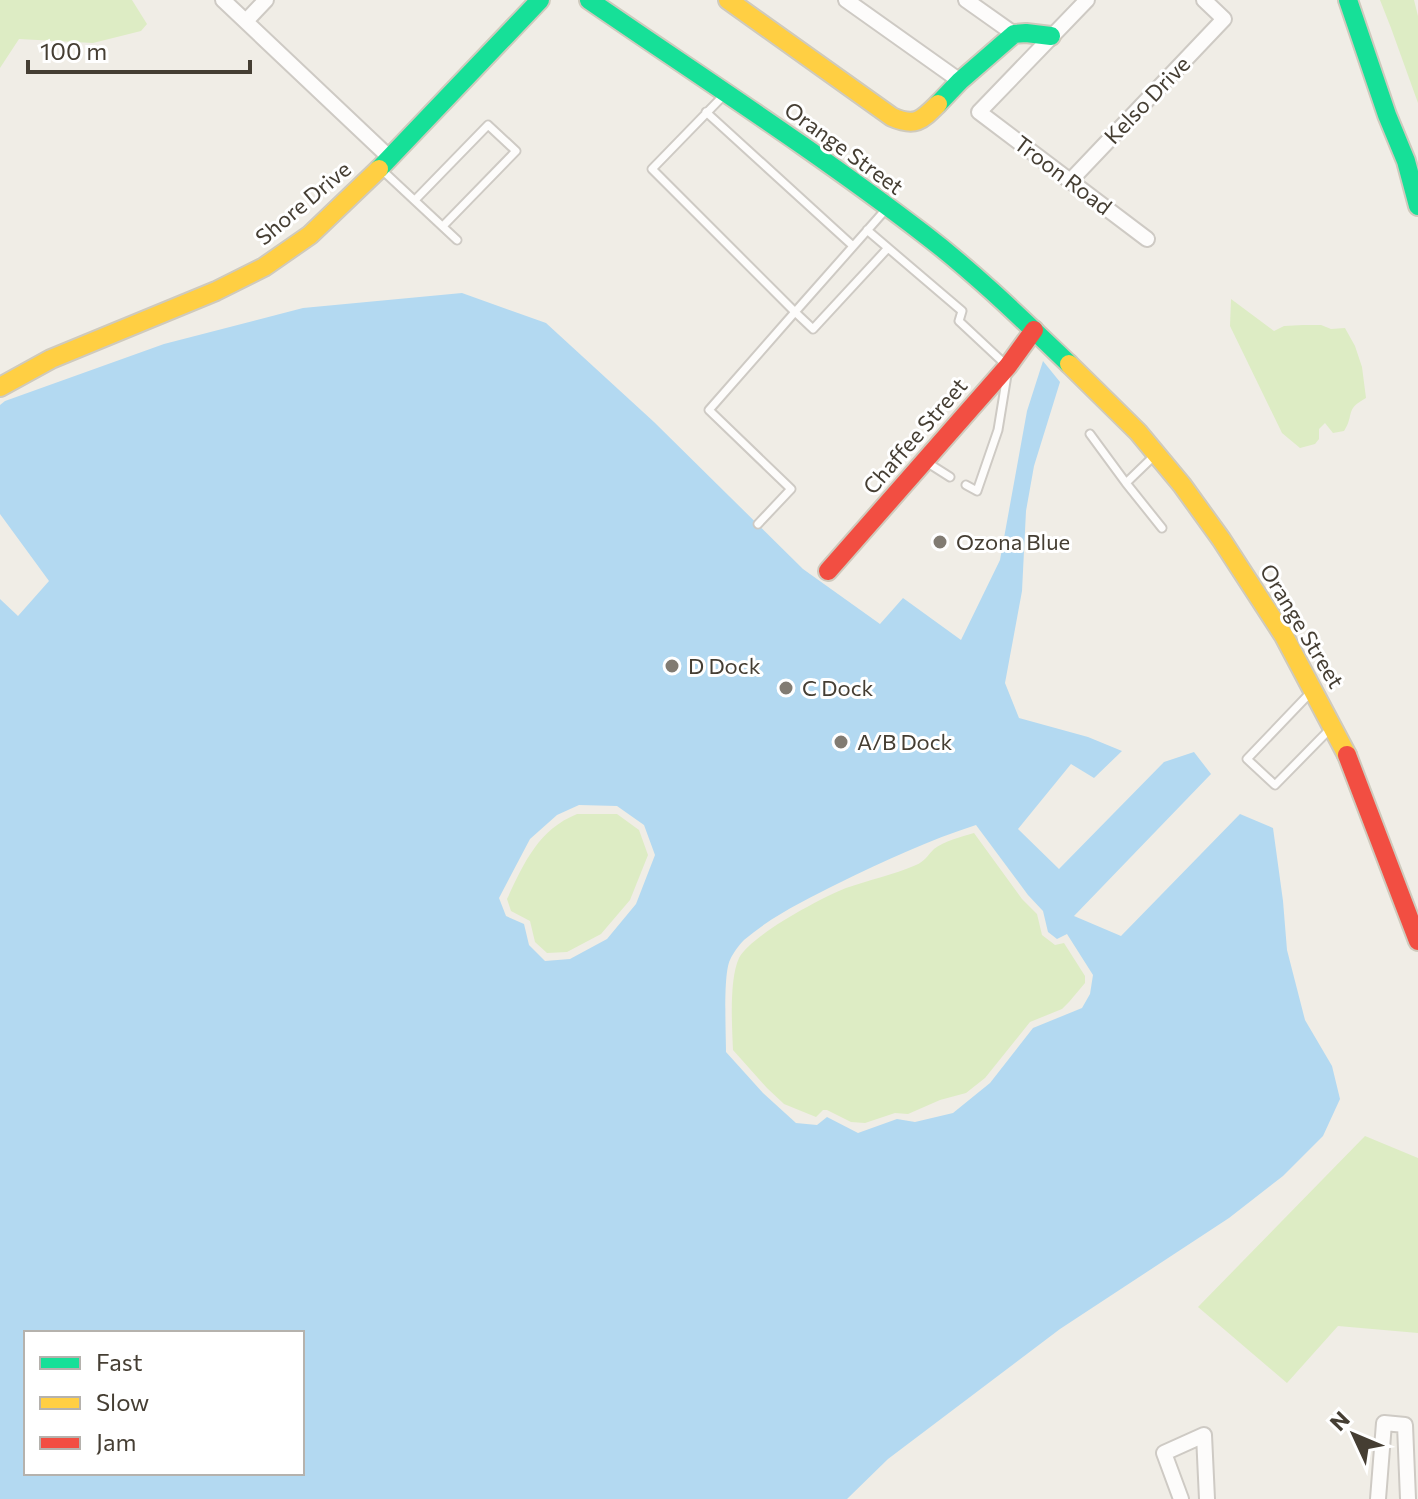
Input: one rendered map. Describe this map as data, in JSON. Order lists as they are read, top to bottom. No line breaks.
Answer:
{"streets":{"street":["Kelso Drive","Orange Street","Troon Road","Shore Drive","Chaffee Street"]},"crossings":[["Kelso Drive","Troon Road"],["Orange Street","Chaffee Street"]],"places":["Ozona Blue","D Dock","C Dock","A/B Dock"],"legend":["Fast","Slow","Jam"],"scale_bar":"100 m","north":"top left"}
